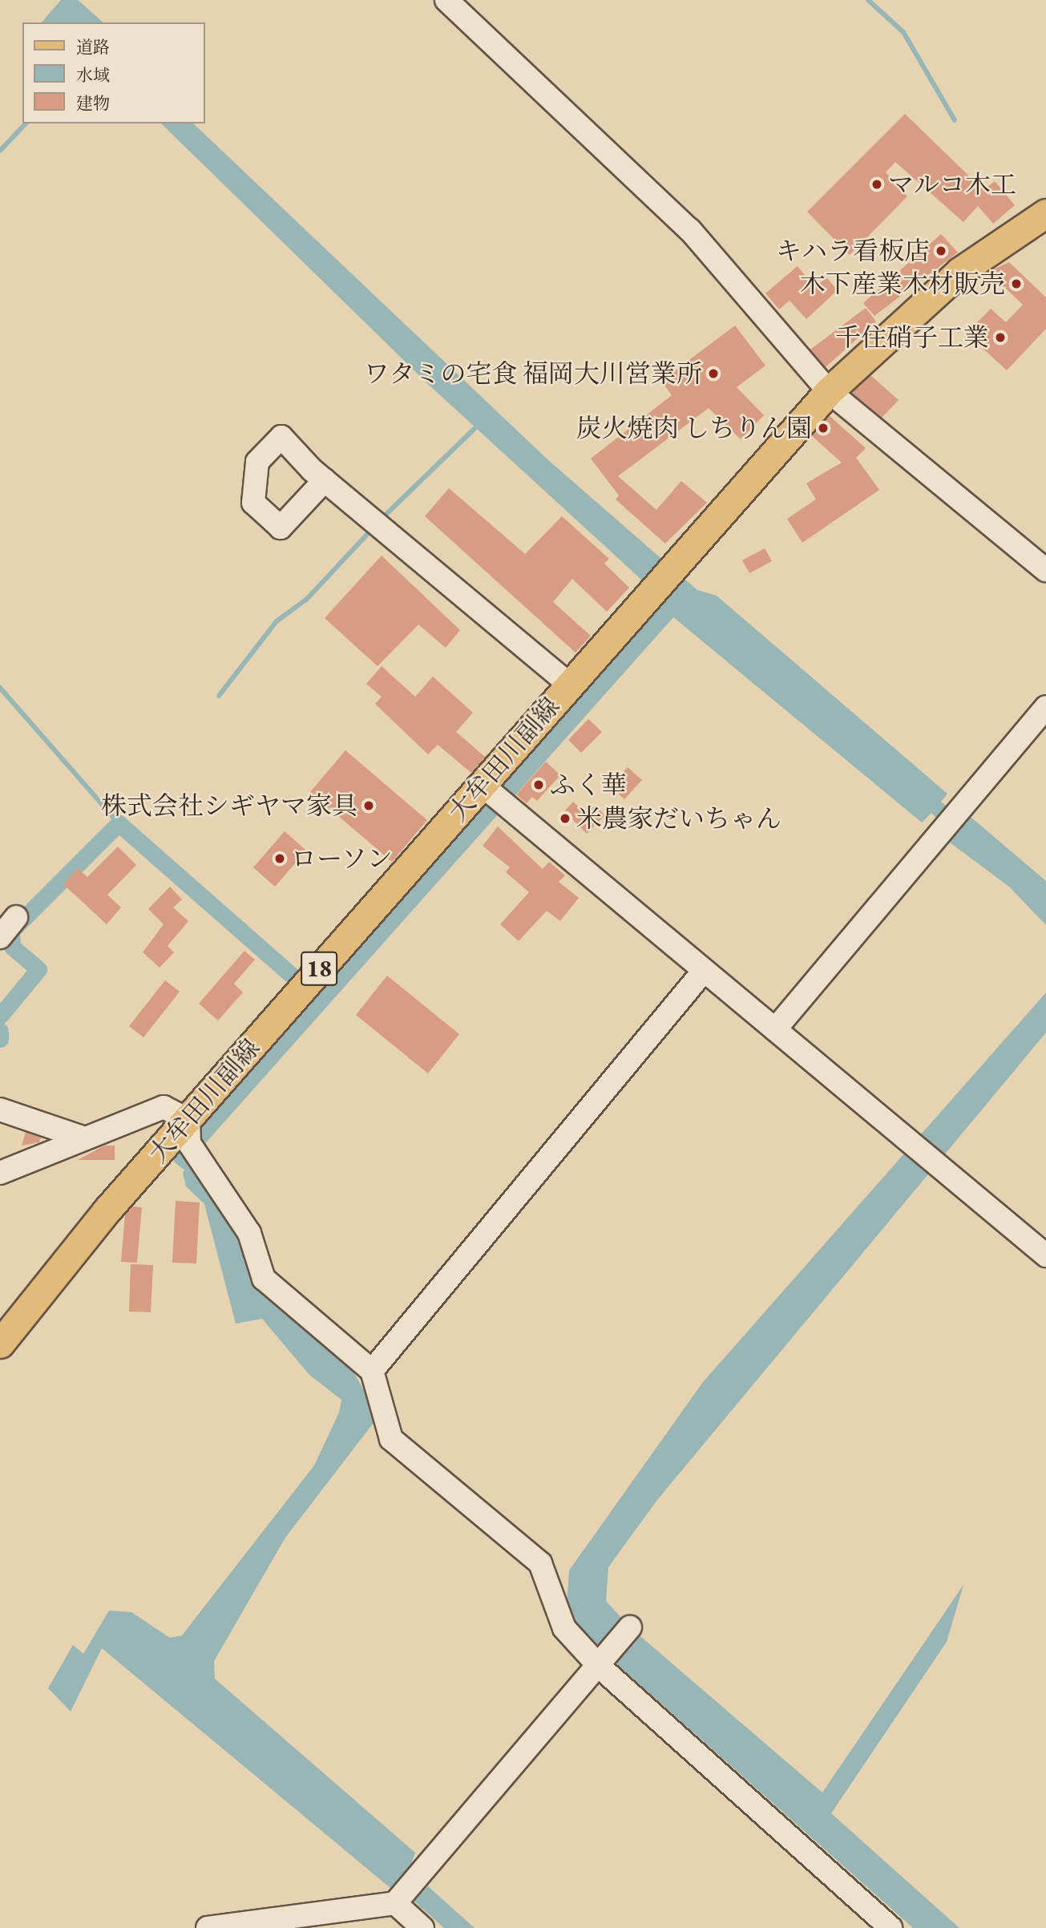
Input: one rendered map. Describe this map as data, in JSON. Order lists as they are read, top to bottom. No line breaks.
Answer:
{"streets":{"main road":["大牟田川副線","18"]},"places":["マルコ木工","キハラ看板店","木下産業木材販売","千住硝子工業","ワタミの宅食 福岡大川営業所","炭火焼肉 しちりん園","ふく華","株式会社シギヤマ家具","米農家だいちゃん","ローソン"],"legend":["道路","水域","建物"]}
